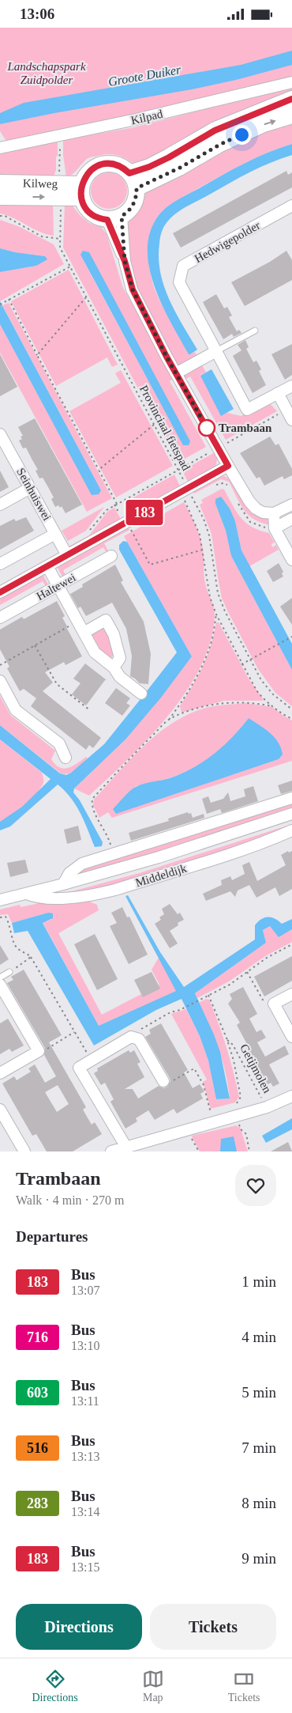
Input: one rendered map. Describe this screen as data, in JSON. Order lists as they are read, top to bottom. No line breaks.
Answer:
{"streets":{"main road":["Kilweg"],"street":["Kilpad","Hedwigepolder","Seinhuiswei","Haltewei","Middeldijk"],"path":["Provinciaal fietspad","Getijmolen"]},"water":["Groote Duiker"],"parks":["Landschapspark Zuidpolder"],"places":["Trambaan"],"lines":["bus line 183"],"page":{"status":"13:06","on_map":"183","heading":[["Trambaan","Walk · 4 min · 270 m"],"Departures"],"list":[{"mark":"183","name":"Bus","note":"13:07","value":"1 min"},{"mark":"716","name":"Bus","note":"13:10","value":"4 min"},{"mark":"603","name":"Bus","note":"13:11","value":"5 min"},{"mark":"516","name":"Bus","note":"13:13","value":"7 min"},{"mark":"283","name":"Bus","note":"13:14","value":"8 min"},{"mark":"183","name":"Bus","note":"13:15","value":"9 min"}],"buttons":["Directions","Tickets"],"tabs":["Directions","Map","Tickets"]}}
